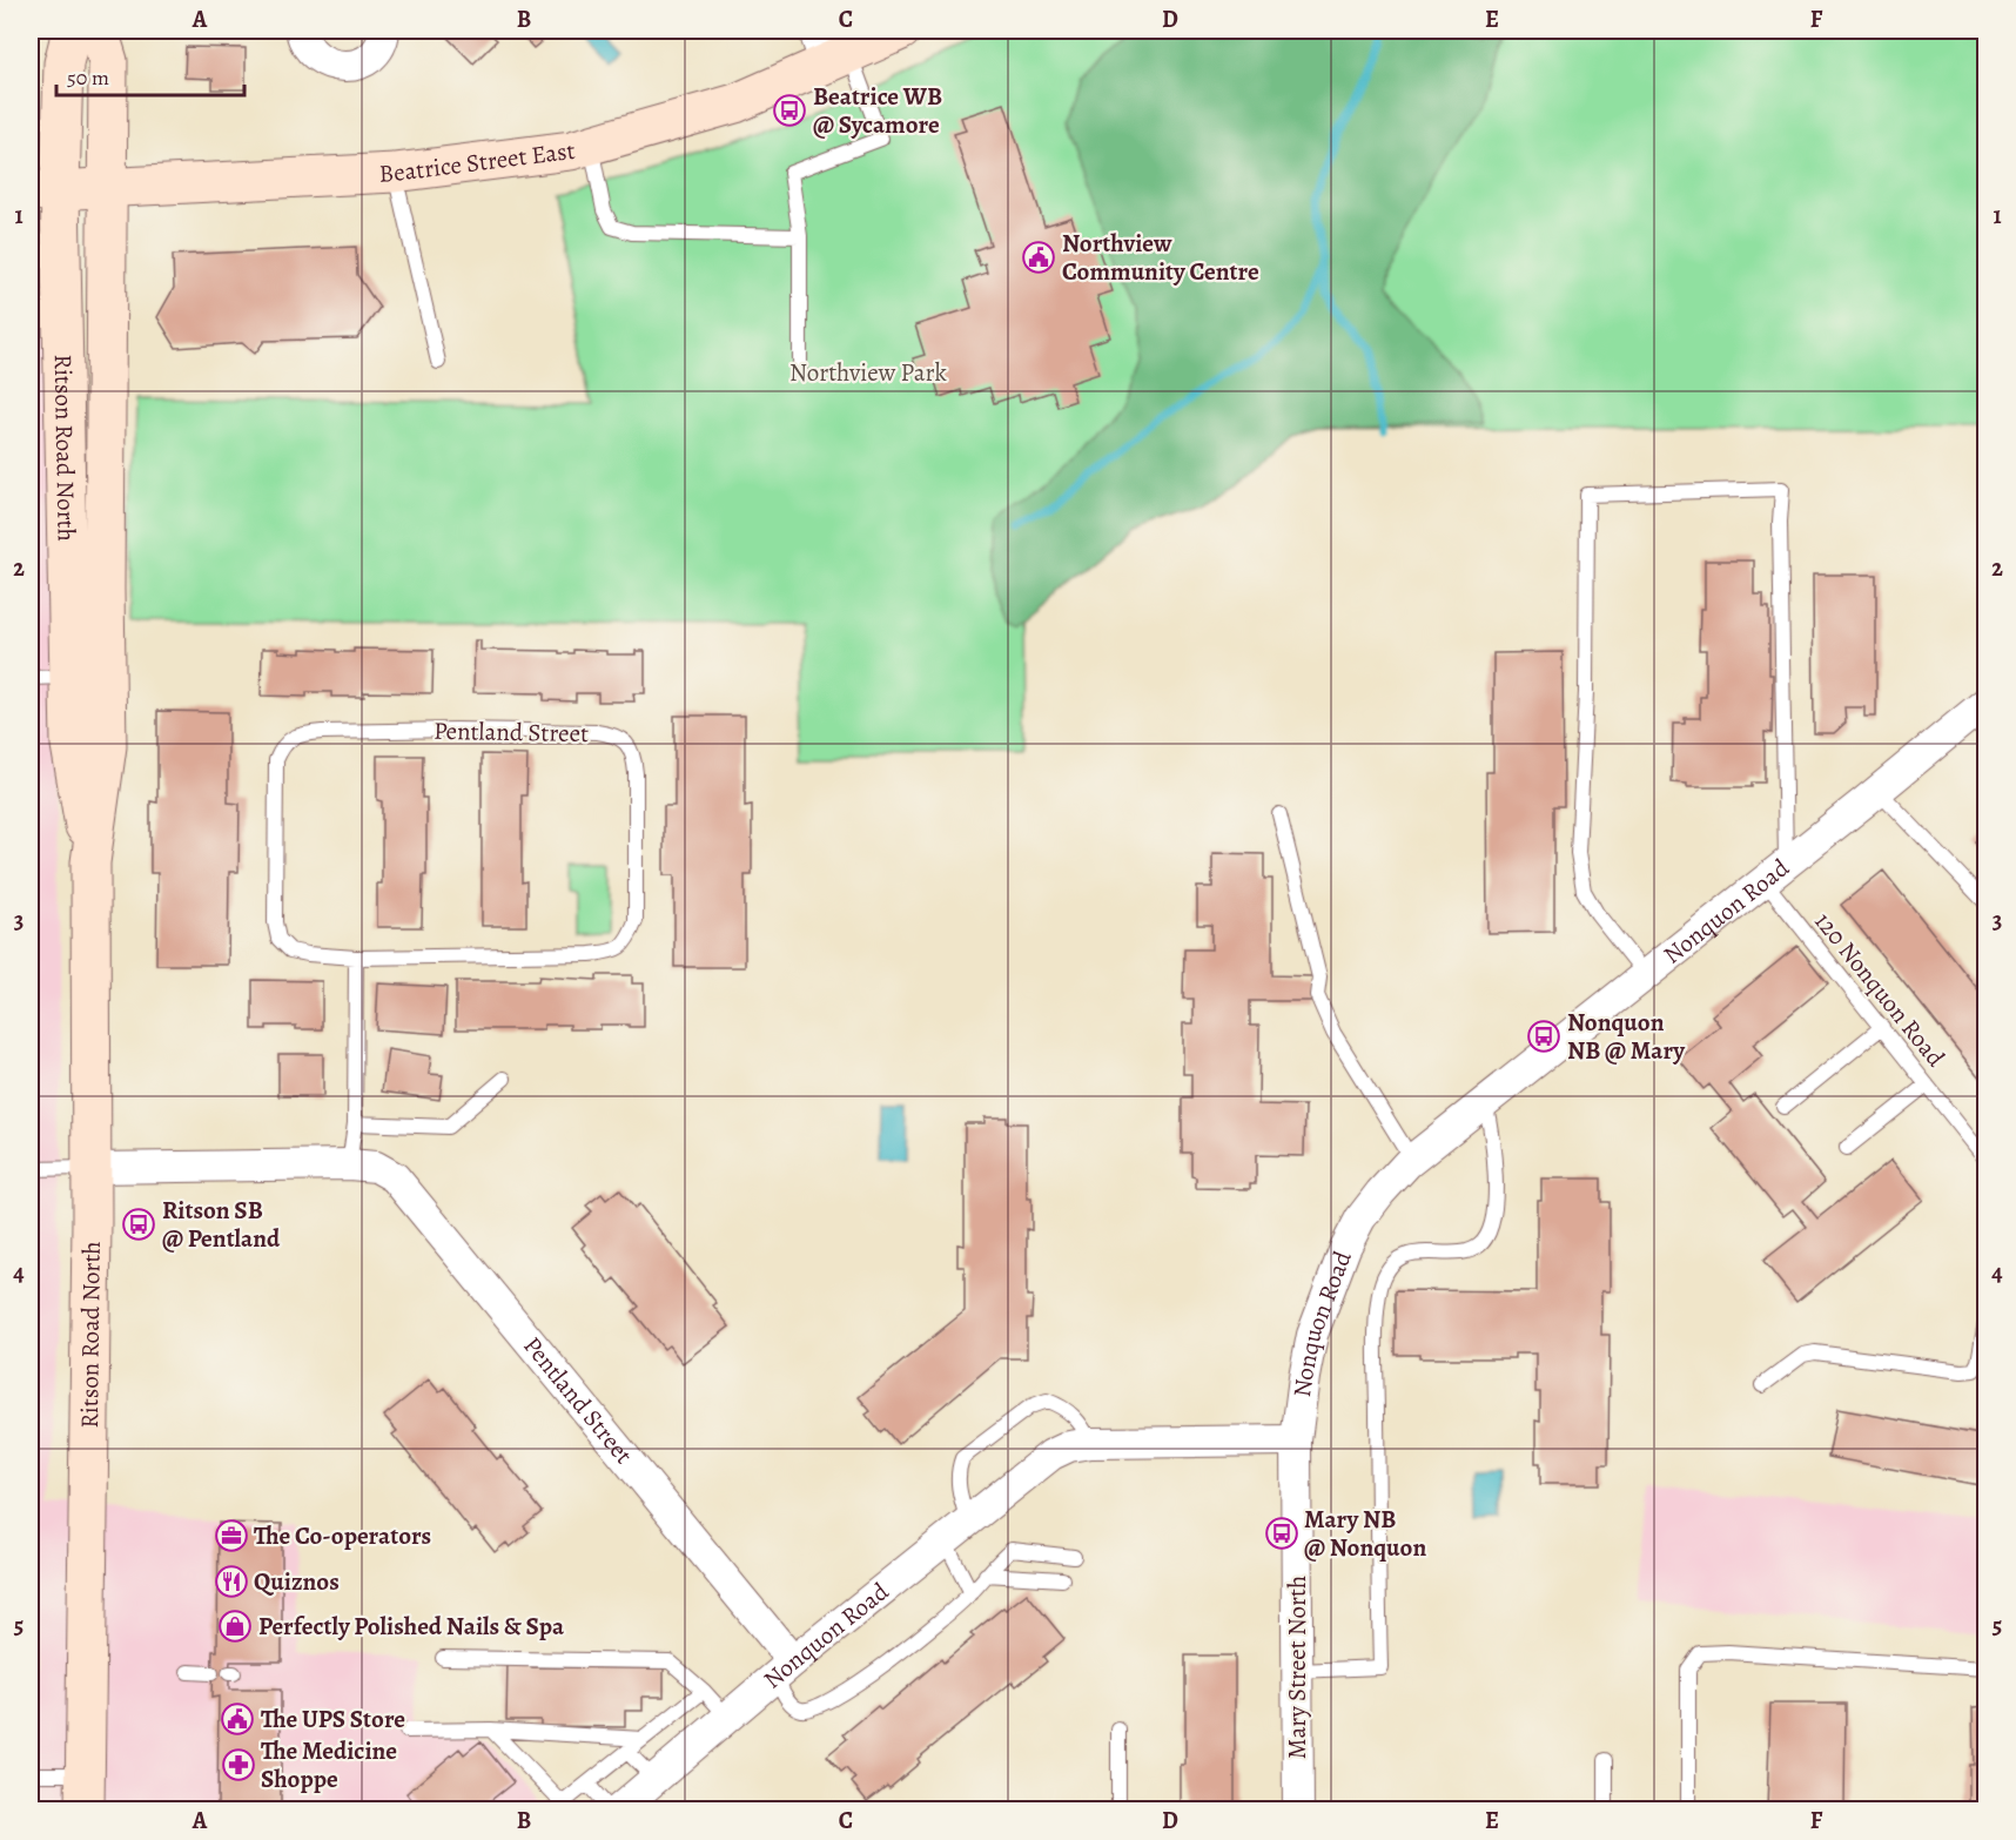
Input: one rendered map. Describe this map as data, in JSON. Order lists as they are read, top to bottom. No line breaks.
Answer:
{"streets":{"main road":["Beatrice Street East","Ritson Road North"],"street":["Pentland Street","Nonquon Road","Mary Street North"],"lane":["120 Nonquon Road"]},"crossings":[["Beatrice Street East","Ritson Road North"],["Ritson Road North","Pentland Street"],["Pentland Street","Nonquon Road"],["Nonquon Road","120 Nonquon Road"],["Nonquon Road","Mary Street North"]],"parks":["Northview Park"],"places":{"bus stop":["Beatrice WB @ Sycamore","Nonquon NB @ Mary","Ritson SB @ Pentland","Mary NB @ Nonquon"],"public building":["Northview Community Centre","The UPS Store"],"office":["The Co-operators"],"restaurant":["Quiznos"],"shop":["Perfectly Polished Nails & Spa"],"pharmacy":["The Medicine Shoppe"]},"scale_bar":"50 m","grid":{"columns":["A","B","C","D","E","F"],"rows":["1","2","3","4","5"]}}
